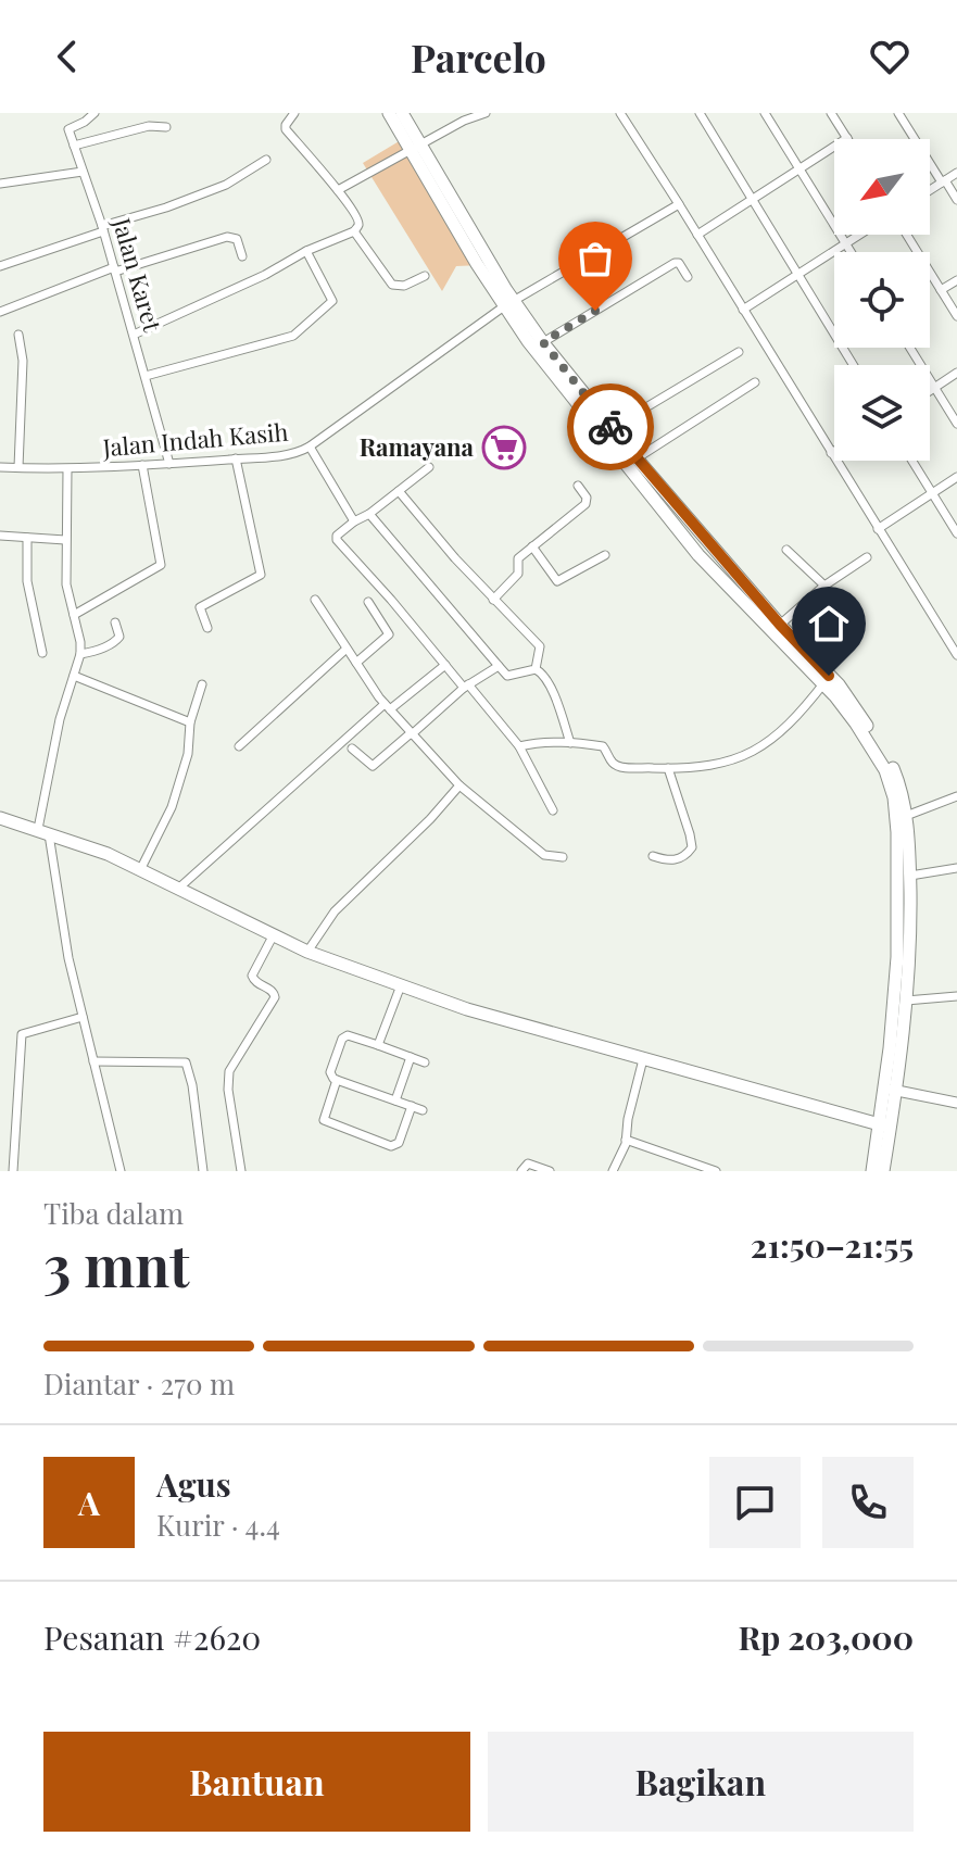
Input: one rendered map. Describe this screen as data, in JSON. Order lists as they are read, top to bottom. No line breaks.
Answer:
{"streets":{"street":["Jalan Karet","Jalan Indah Kasih"]},"crossings":[["Jalan Karet","Jalan Indah Kasih"]],"places":{"supermarket":["Ramayana"]},"north":"bottom left","page":{"header":"Parcelo","heading":["3 mnt","Tiba dalam","21:50–21:55"],"panel":["Agus","Kurir · 4.4","Pesanan #2620","Rp 203,000"],"bar":"Diantar · 270 m","round":"A","buttons":["Bantuan","Bagikan"]}}
